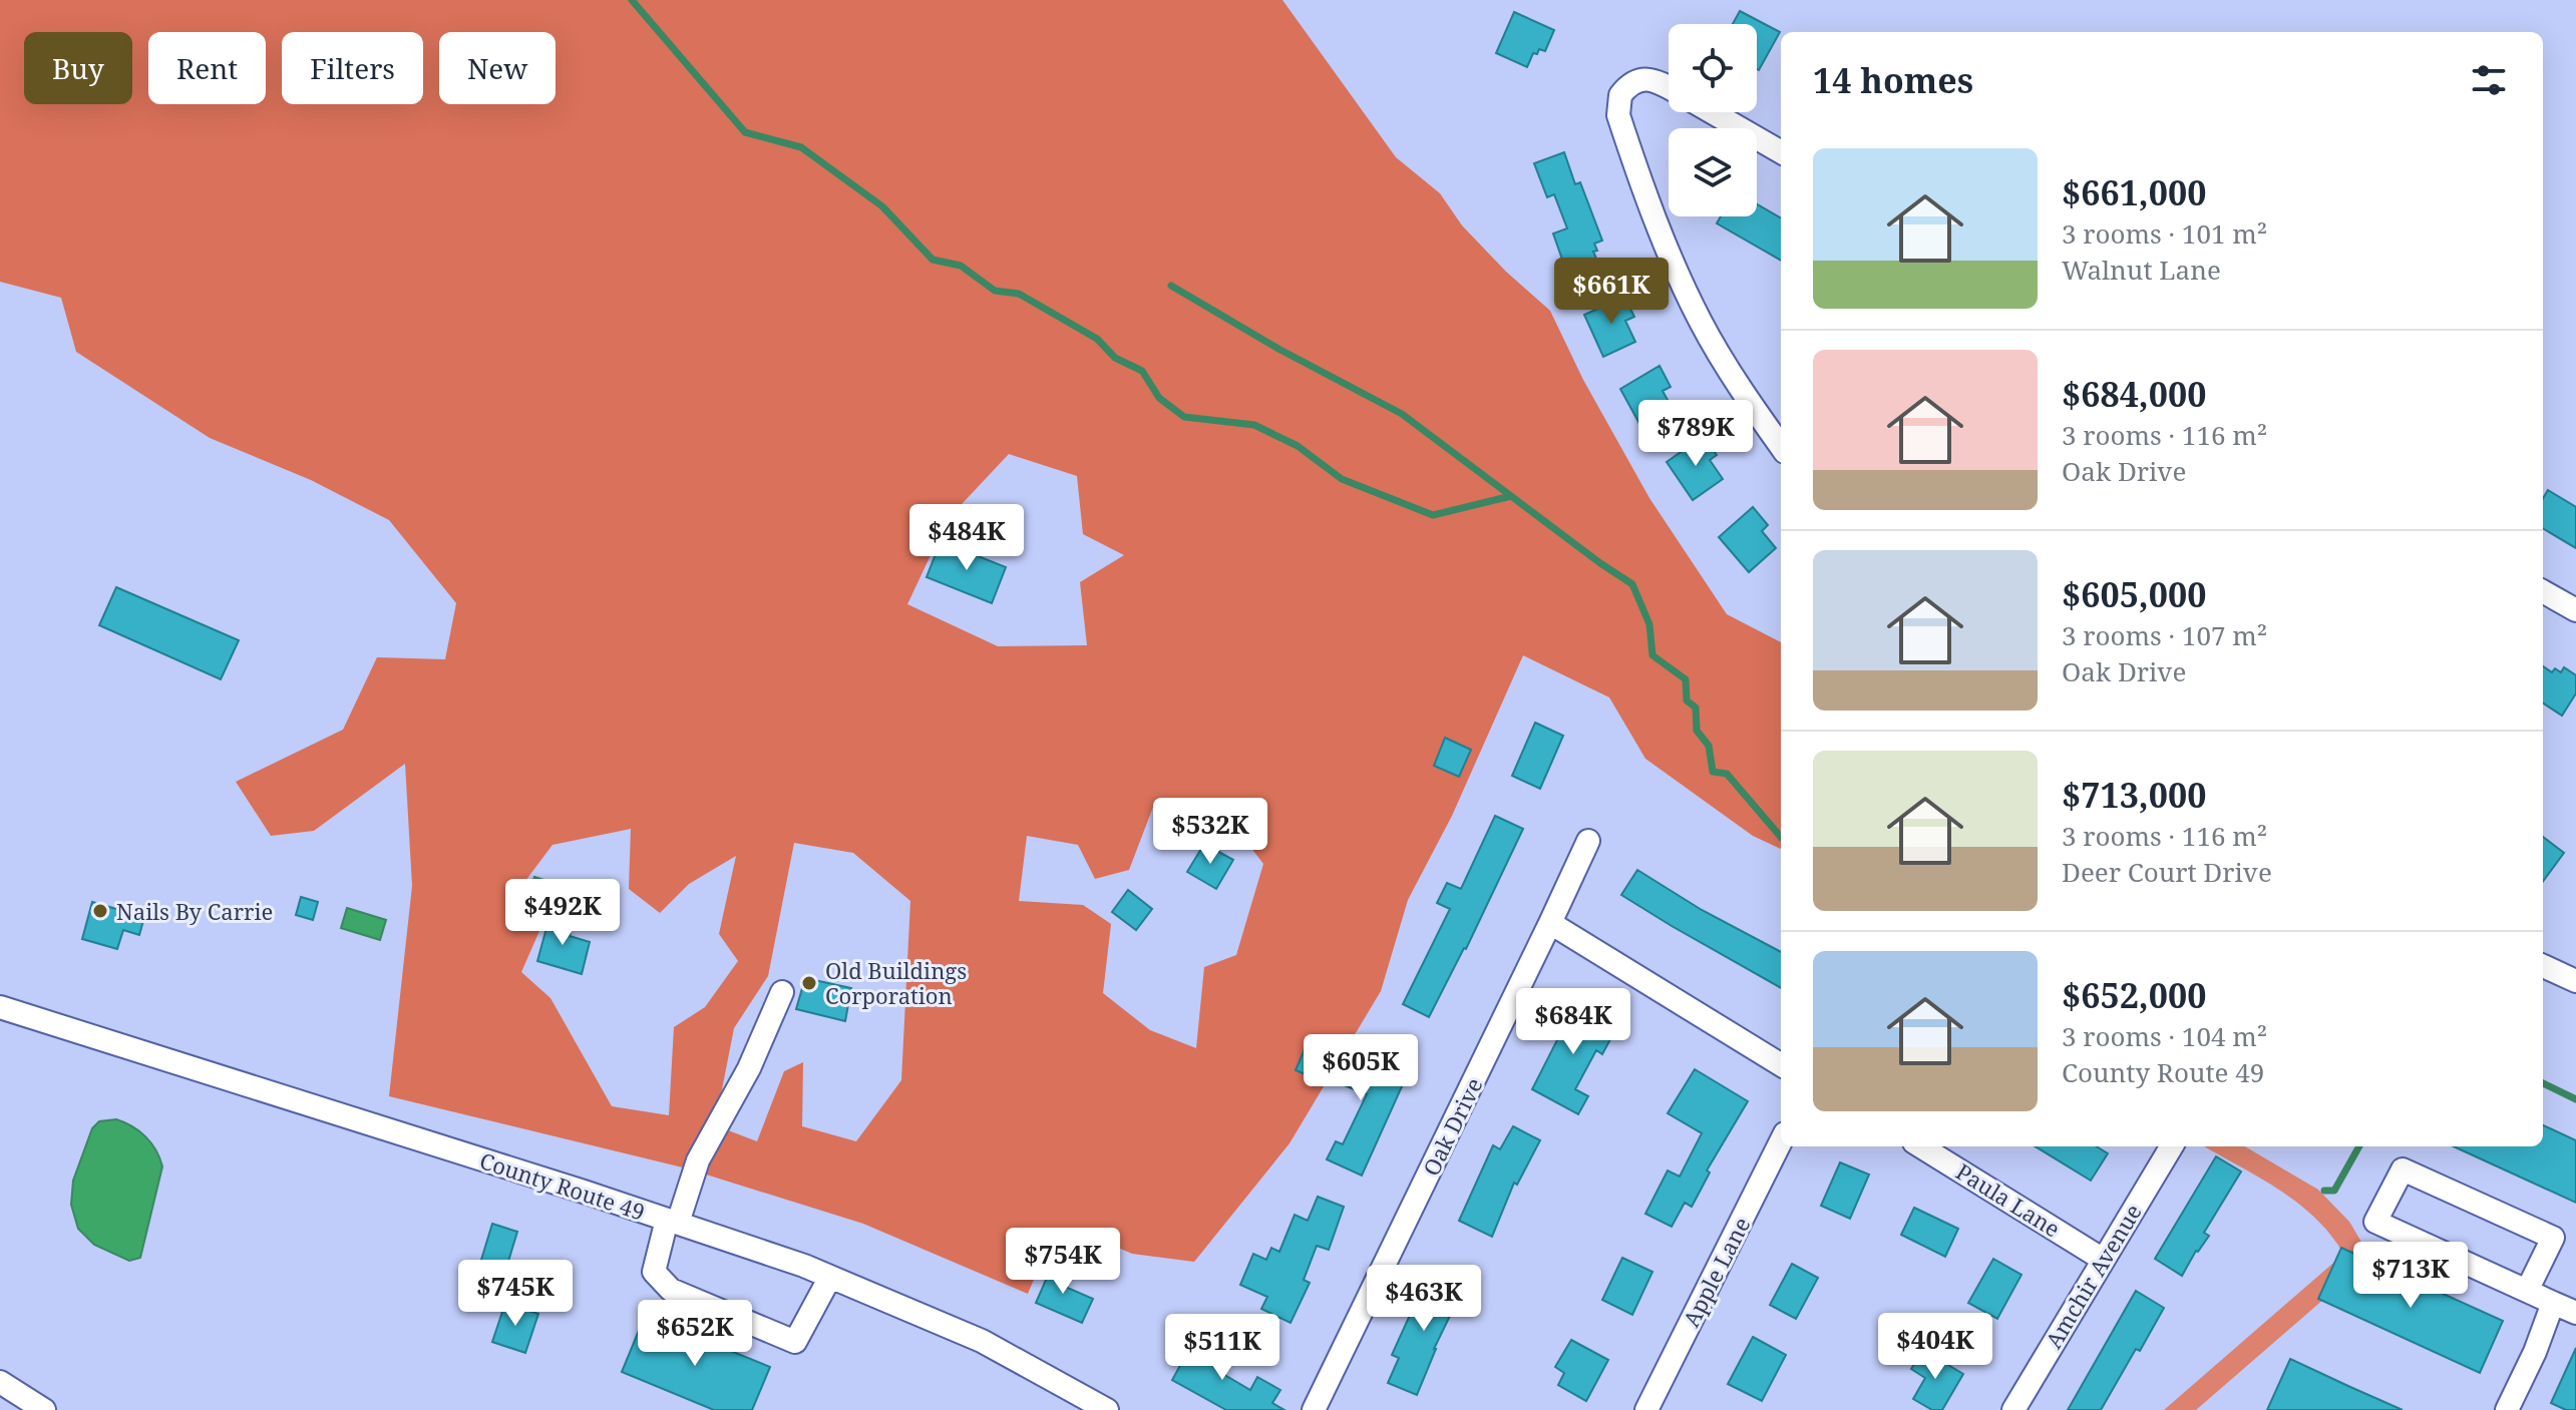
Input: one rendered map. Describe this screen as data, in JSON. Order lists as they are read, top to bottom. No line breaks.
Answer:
{"streets":{"street":["Oak Drive","County Route 49","Paula Lane","Apple Lane","Amchir Avenue"]},"crossings":[["Paula Lane","Amchir Avenue"]],"places":["Nails By Carrie","Old Buildings Corporation"],"page":{"chip":["Buy","Rent","Filters","New"],"heading":"14 homes","list":[{"name":"$661,000","note":"3 rooms · 101 m² · Walnut Lane"},{"name":"$684,000","note":"3 rooms · 116 m² · Oak Drive"},{"name":"$605,000","note":"3 rooms · 107 m² · Oak Drive"},{"name":"$713,000","note":"3 rooms · 116 m² · Deer Court Drive"},{"name":"$652,000","note":"3 rooms · 104 m² · County Route 49"}],"price":["$661K","$789K","$484K","$532K","$492K","$684K","$605K","$754K","$713K","$745K","$463K","$652K","$404K","$511K"]}}
